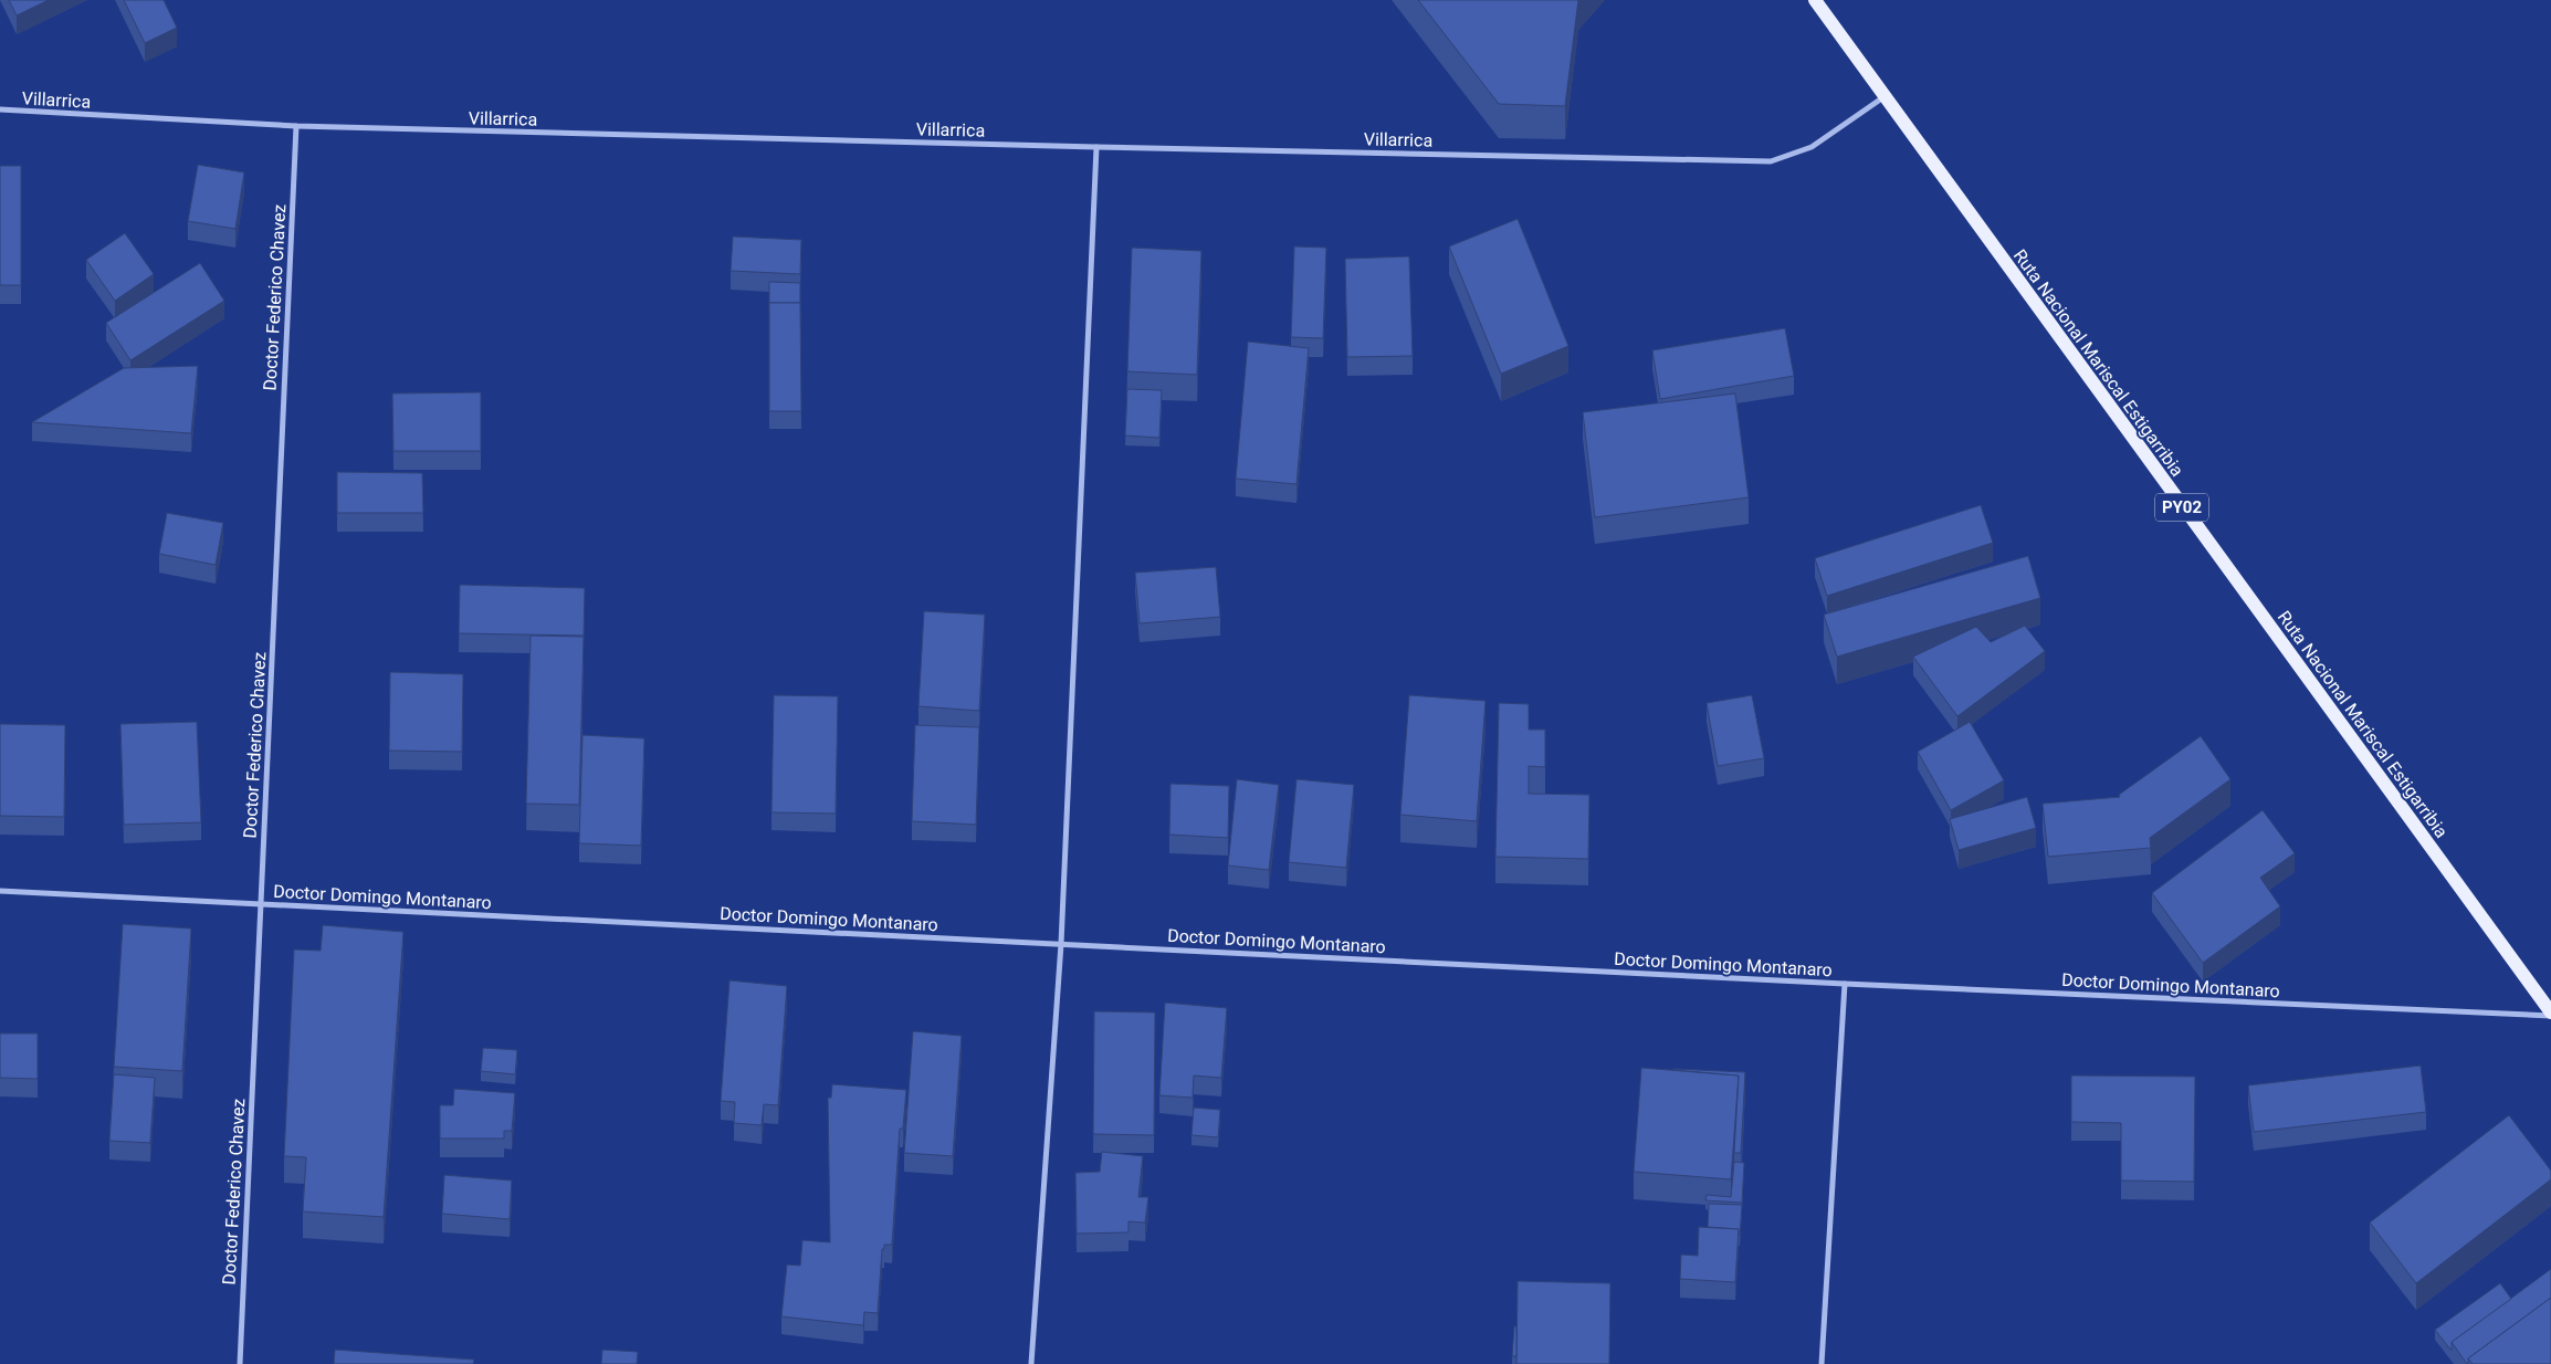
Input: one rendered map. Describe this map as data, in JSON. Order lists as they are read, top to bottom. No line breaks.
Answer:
{"streets":{"main road":["Ruta Nacional Mariscal Estigarribia","PY02"],"street":["Villarrica","Doctor Federico Chavez","Doctor Domingo Montanaro"]},"crossings":[["Villarrica","Doctor Federico Chavez"],["Villarrica","Ruta Nacional Mariscal Estigarribia"],["Doctor Federico Chavez","Doctor Domingo Montanaro"],["Ruta Nacional Mariscal Estigarribia","Doctor Domingo Montanaro"]]}
